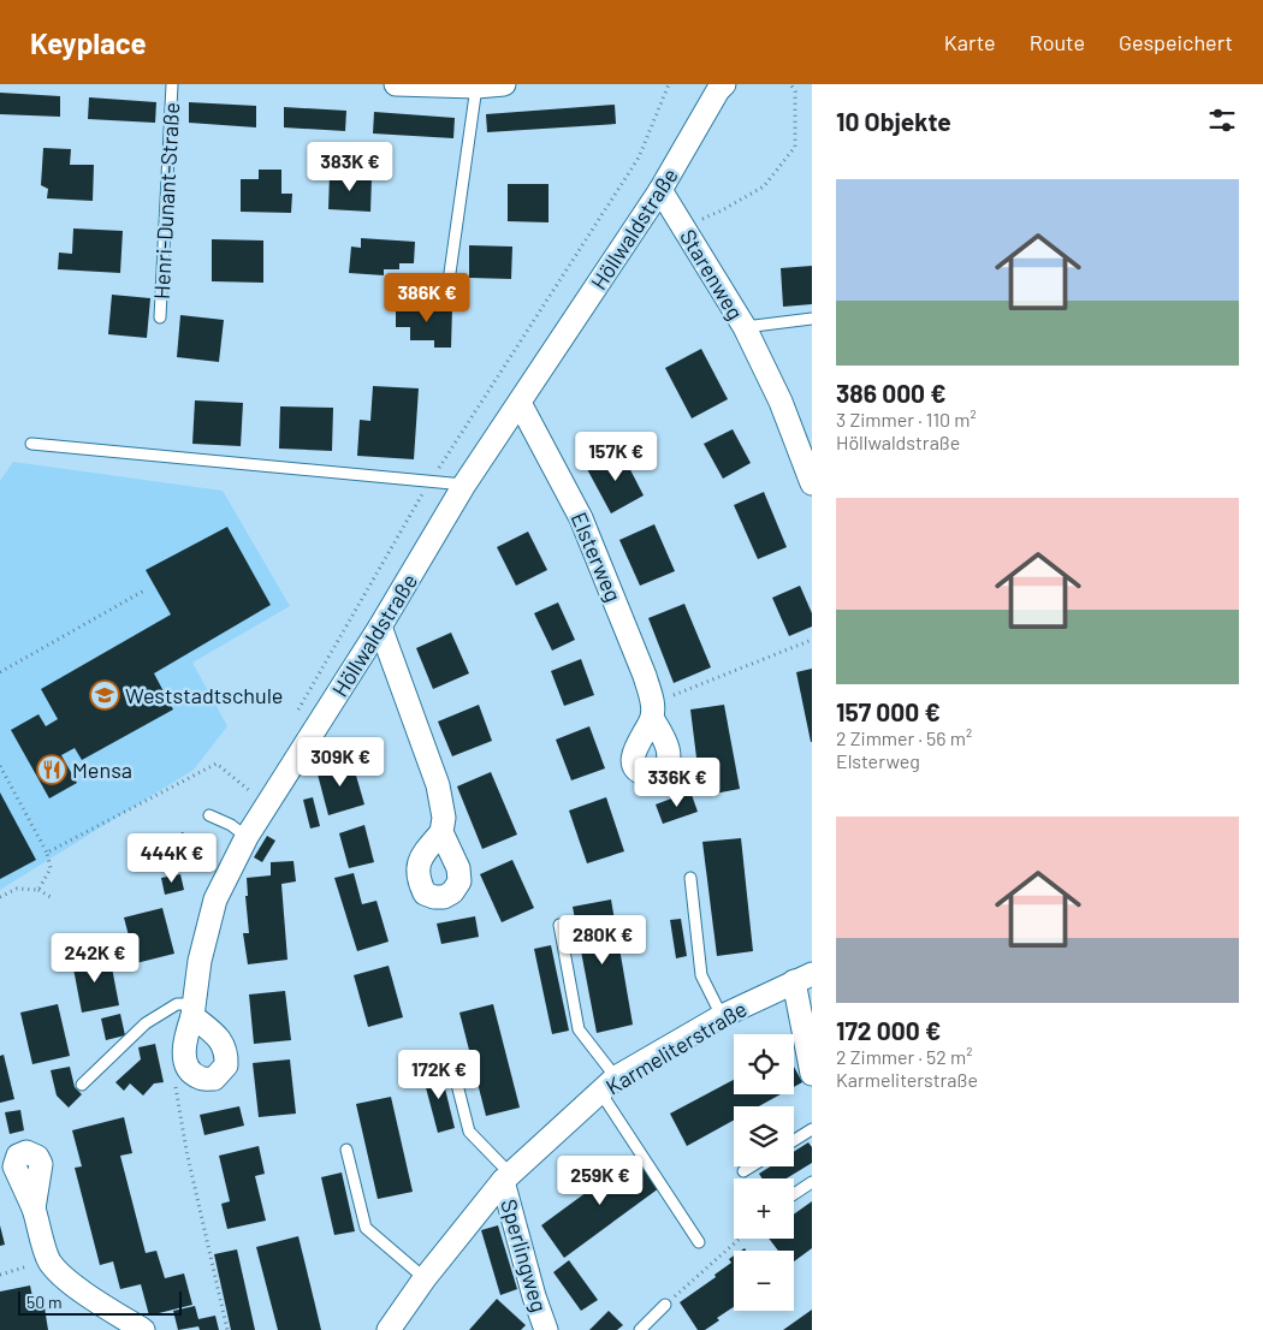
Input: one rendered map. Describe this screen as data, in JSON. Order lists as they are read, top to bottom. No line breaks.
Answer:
{"streets":{"street":["Höllwaldstraße","Starenweg","Elsterweg","Karmeliterstraße","Sperlingweg"],"lane":["Henri-Dunant-Straße"]},"crossings":[["Höllwaldstraße","Starenweg"],["Höllwaldstraße","Elsterweg"],["Karmeliterstraße","Sperlingweg"]],"places":{"school or university":["Weststadtschule"],"restaurant":["Mensa"]},"scale_bar":"50 m","page":{"header":"Keyplace","nav":["Karte","Route","Gespeichert"],"heading":"10 Objekte","price":["383K €","386K €","157K €","309K €","336K €","444K €","280K €","242K €","172K €","259K €"],"list":[{"name":"386 000 €","note":"3 Zimmer · 110 m² · Höllwaldstraße"},{"name":"157 000 €","note":"2 Zimmer · 56 m² · Elsterweg"},{"name":"172 000 €","note":"2 Zimmer · 52 m² · Karmeliterstraße"}],"map_buttons":["+","−"],"scale":"50 m"}}
